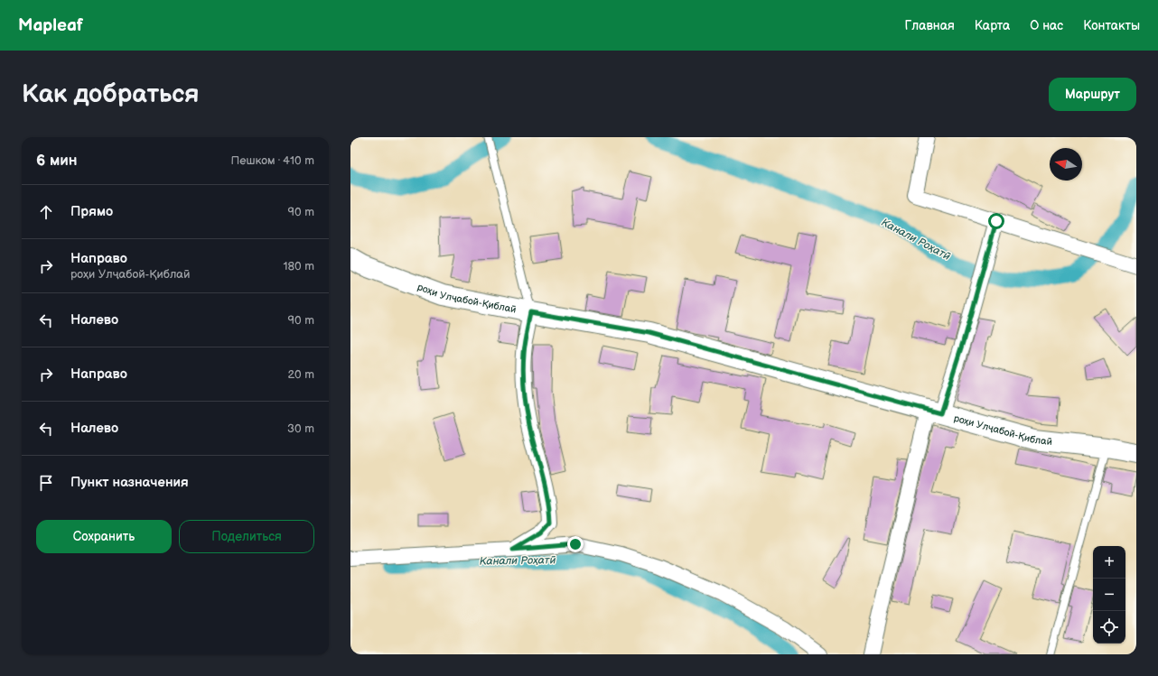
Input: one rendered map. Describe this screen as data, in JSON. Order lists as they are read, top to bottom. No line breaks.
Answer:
{"streets":{"street":["роҳи Улҷабой-Қиблаӣ"]},"water":["Канали Роҳатӣ"],"north":"left","page":{"header":"Mapleaf","nav":["Главная","Карта","О нас","Контакты"],"buttons":["Маршрут",["Сохранить","Поделиться"]],"title":"Как добраться","heading":["6 мин","Пешком · 410 m"],"list":[["Прямо","90 m"],["Направо","роҳи Улҷабой-Қиблаӣ","180 m"],["Налево","90 m"],["Направо","20 m"],["Налево","30 m"],"Пункт назначения"],"map_buttons":["+","−"]}}
